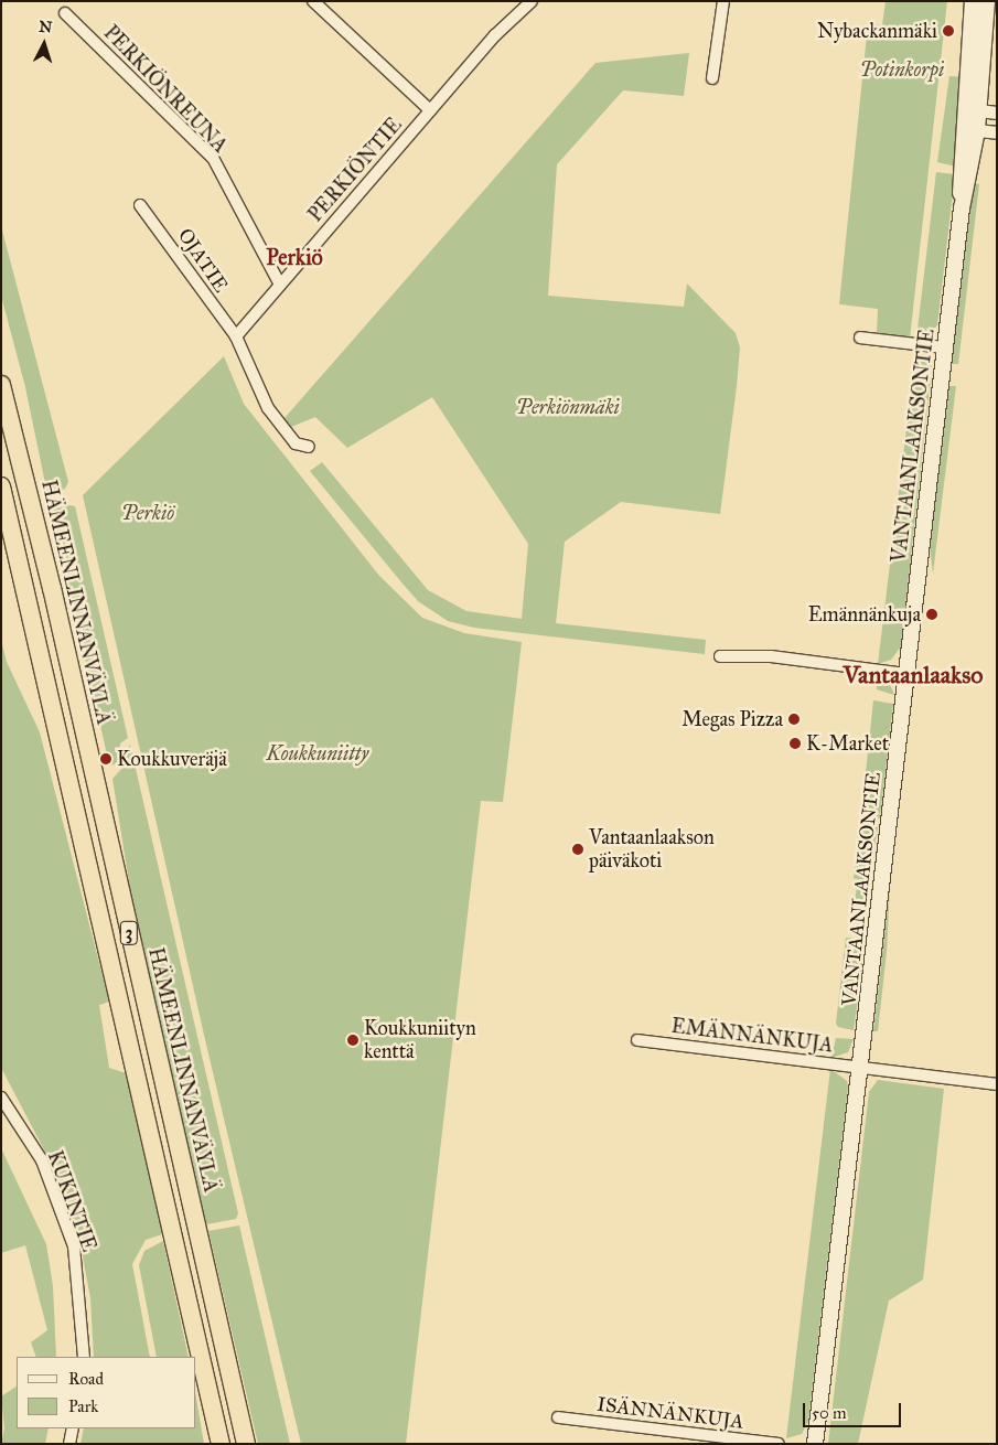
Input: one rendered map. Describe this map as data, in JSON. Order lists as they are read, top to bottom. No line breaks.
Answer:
{"streets":{"highway":["HÄMEENLINNANVÄYLÄ","3"],"main road":["VANTAANLAAKSONTIE"],"street":["PERKIÖNREUNA","PERKIÖNTIE","OJATIE","EMÄNNÄNKUJA","KUKINTIE","ISÄNNÄNKUJA"]},"crossings":[["PERKIÖNREUNA","PERKIÖNTIE"],["PERKIÖNTIE","OJATIE"],["VANTAANLAAKSONTIE","EMÄNNÄNKUJA"]],"districts":["Perkiö","Vantaanlaakso"],"parks":["Potinkorpi","Perkiönmäki","Perkiö","Koukkuniitty"],"places":["Nybackanmäki","Emännänkuja","Megas Pizza","K-Market","Koukkuveräjä","Vantaanlaakson päiväkoti","Koukkuniityn kenttä"],"legend":["Road","Park"],"scale_bar":"50 m","north":"top"}
